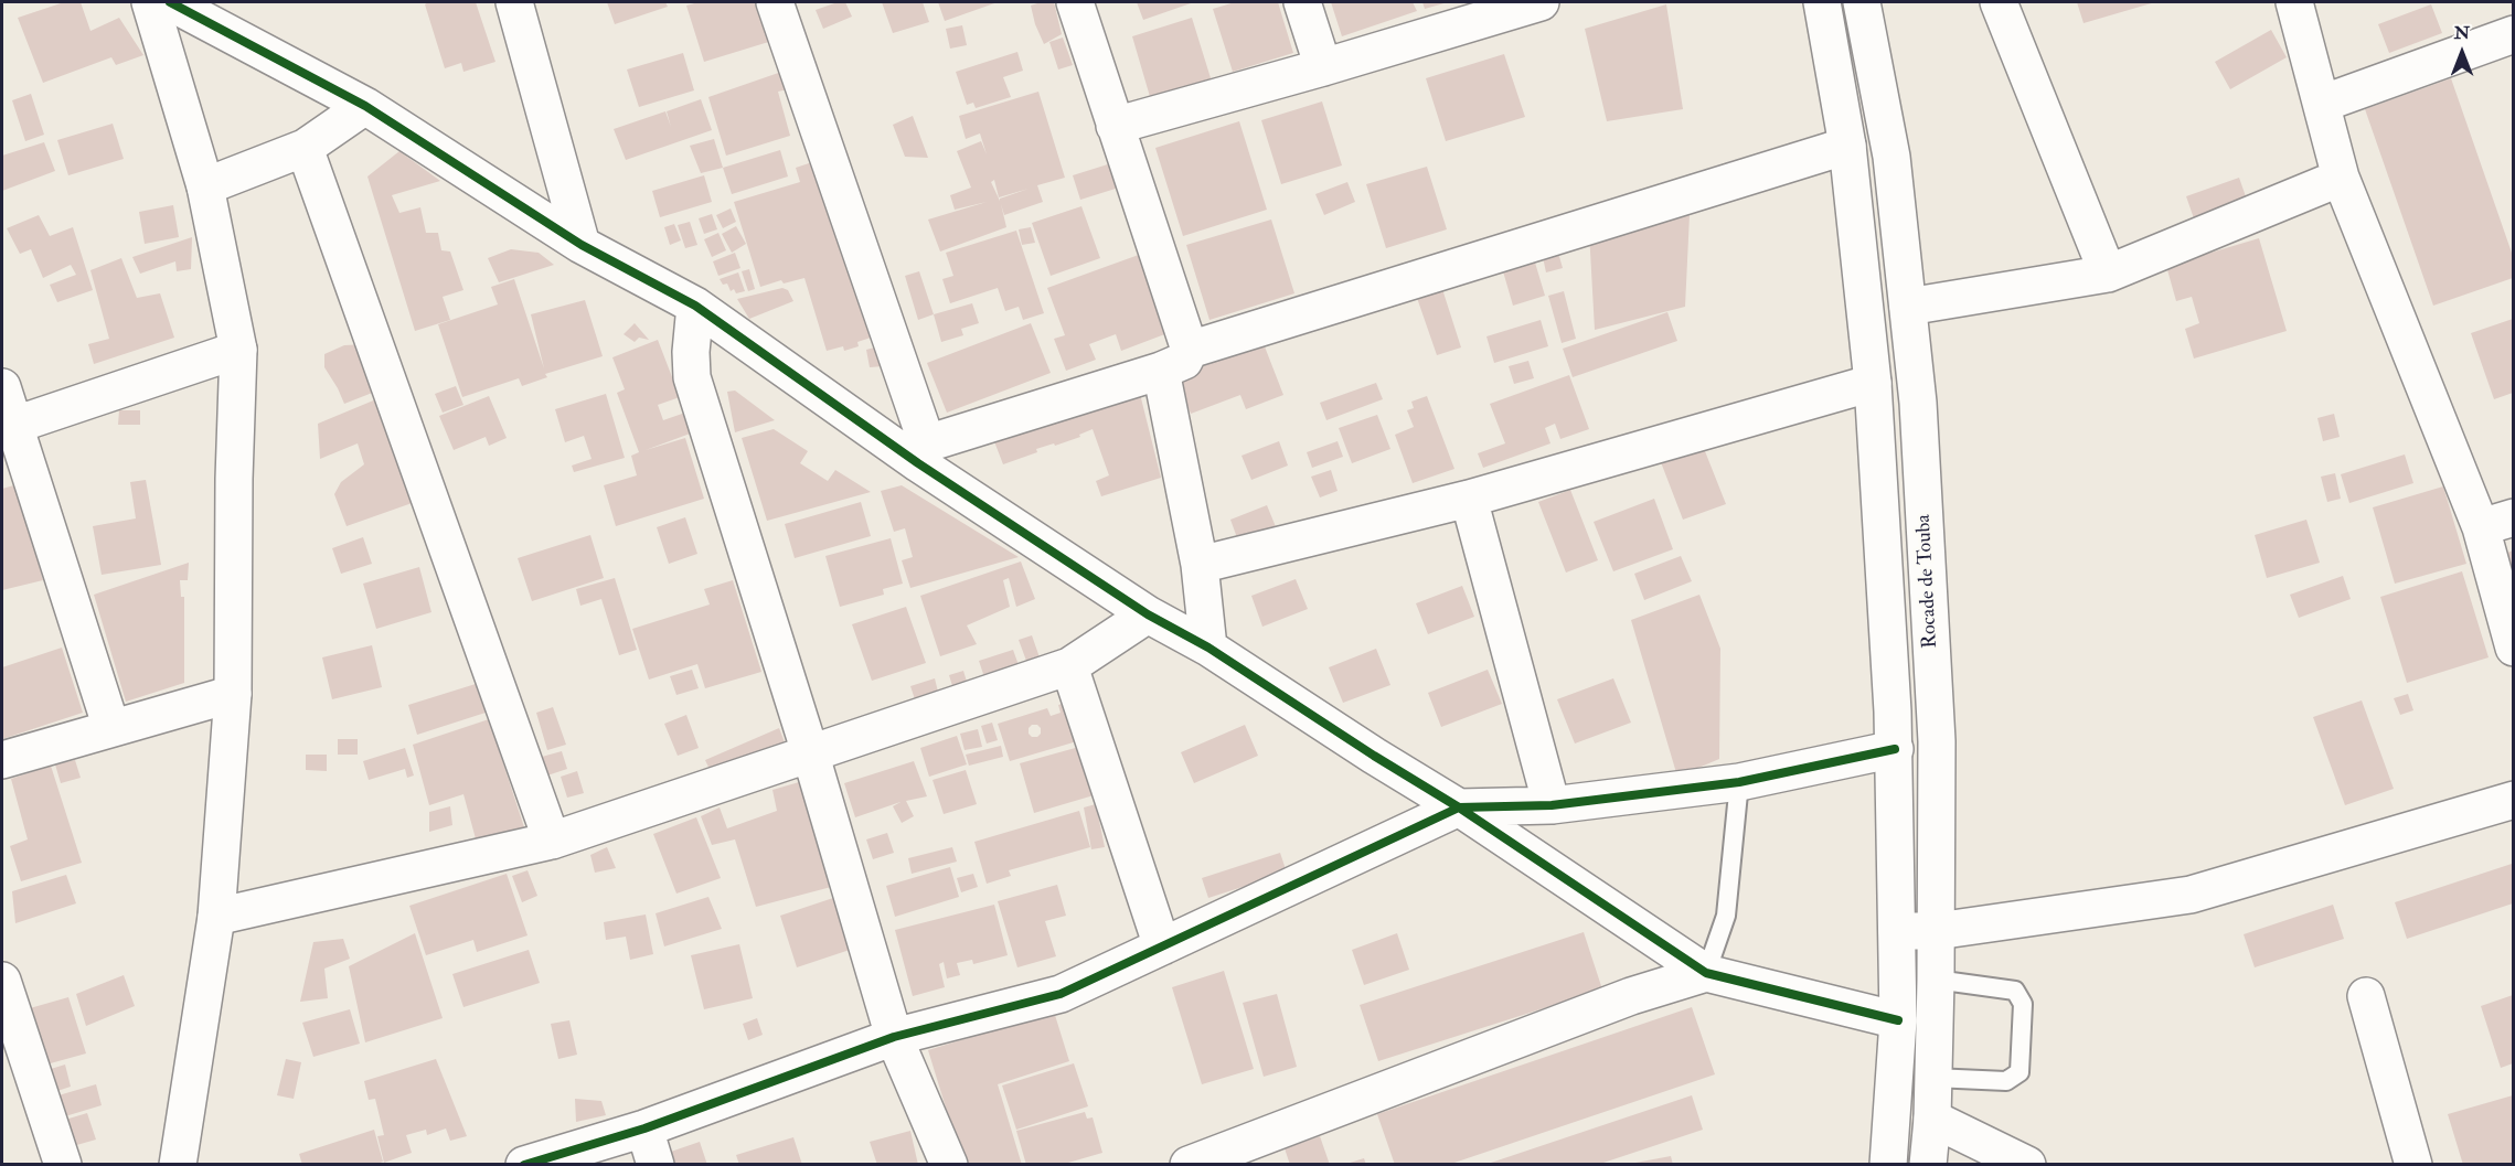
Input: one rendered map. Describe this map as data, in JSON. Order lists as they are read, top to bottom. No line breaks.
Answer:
{"streets":{"street":["Rocade de Touba"]},"north":"top"}
